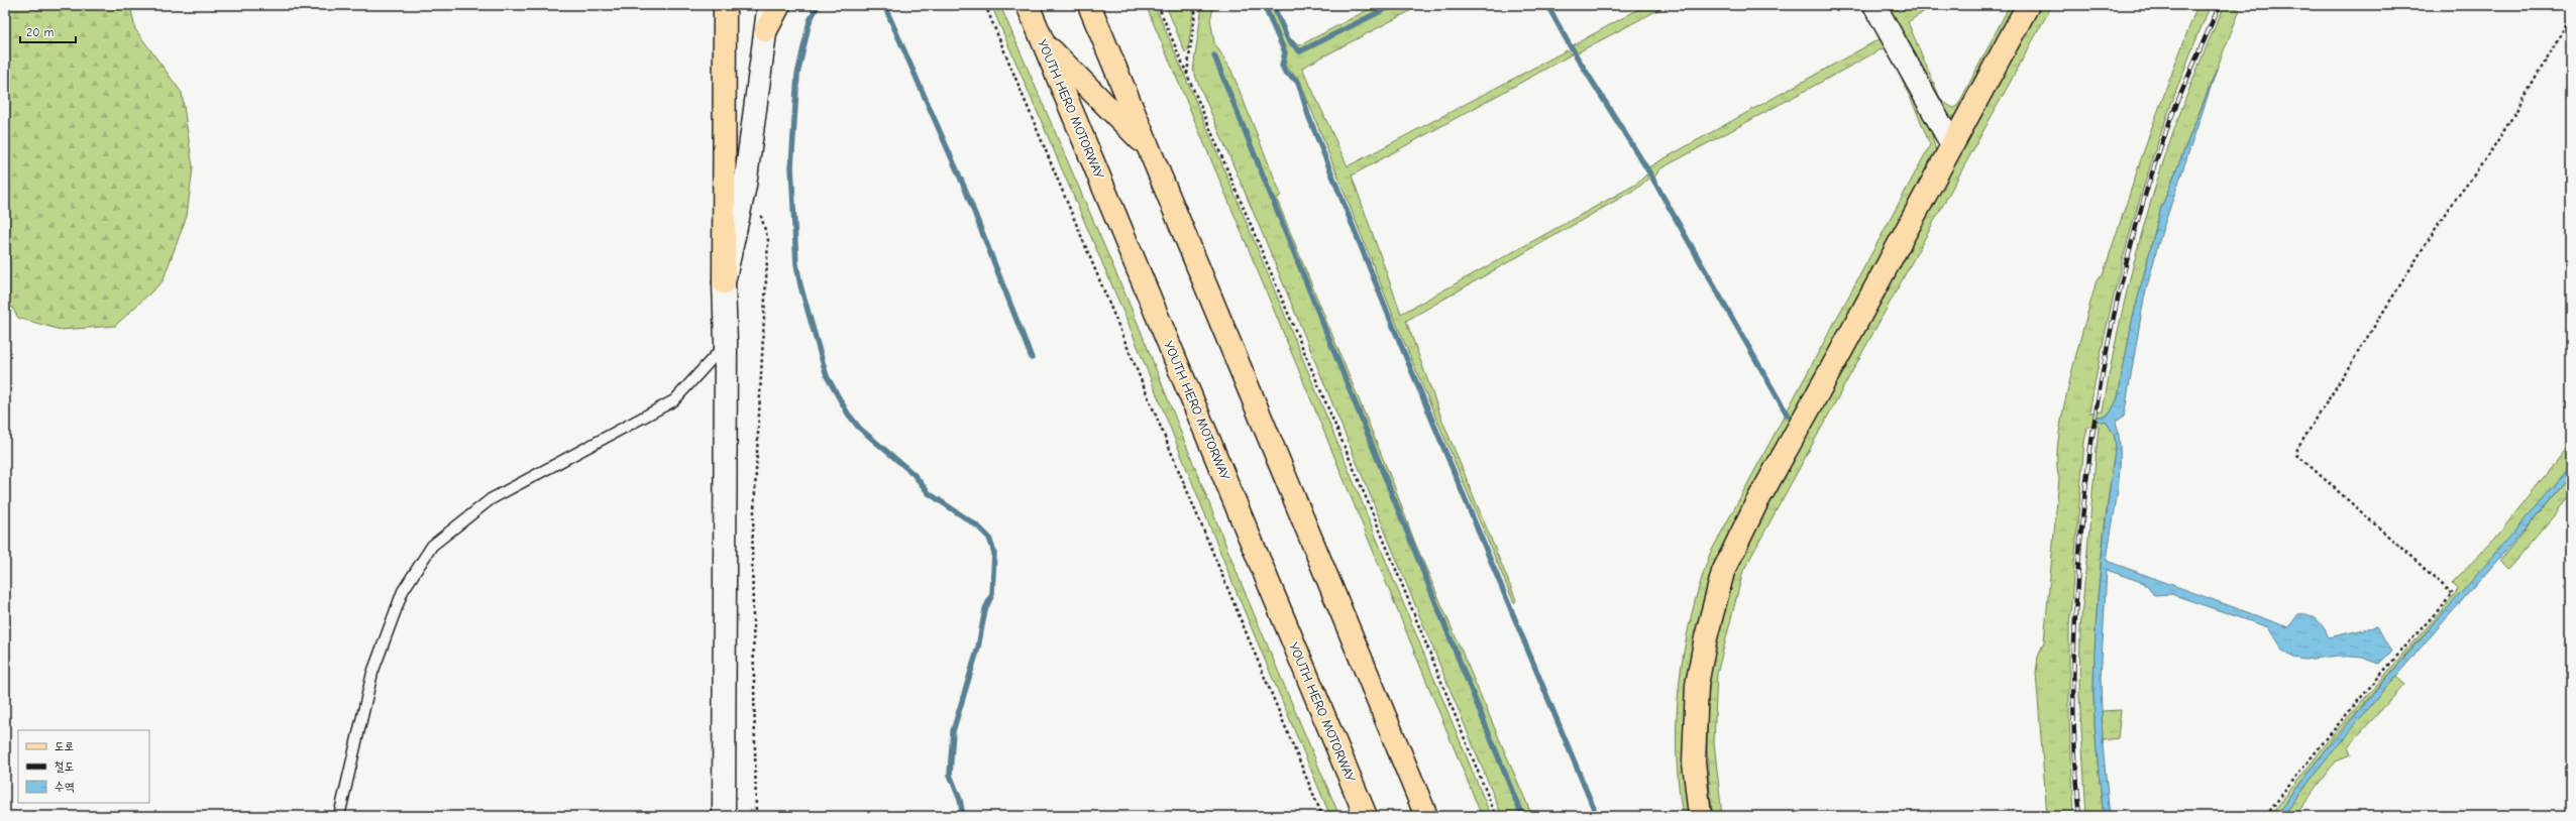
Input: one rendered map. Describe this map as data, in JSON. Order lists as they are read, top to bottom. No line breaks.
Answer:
{"streets":{"main road":["YOUTH HERO MOTORWAY"]},"legend":["도로","철도","수역"],"scale_bar":"20 m"}
